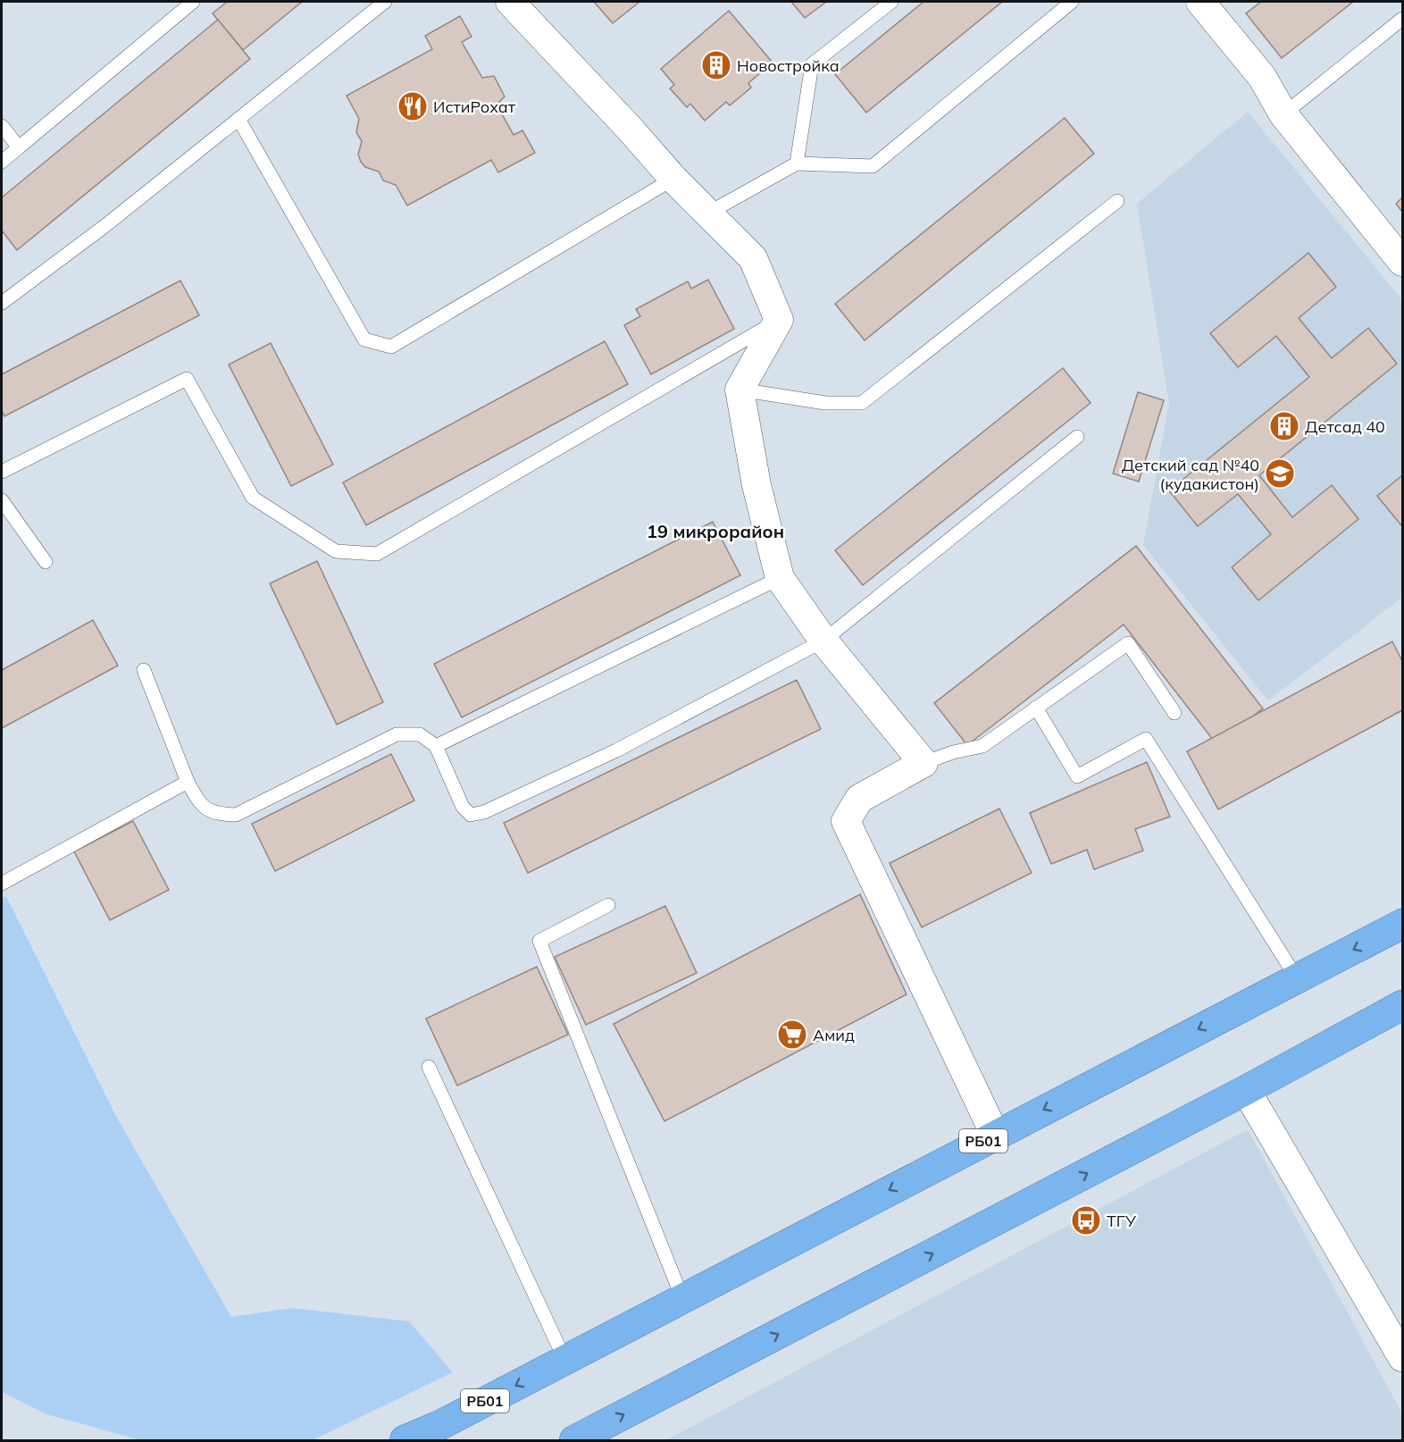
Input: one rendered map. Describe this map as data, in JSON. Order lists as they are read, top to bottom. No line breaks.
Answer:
{"streets":{"highway":["РБ01"]},"districts":["19 микрорайон"],"places":{"building":["Новостройка","Детсад 40"],"restaurant":["ИстиРохат"],"school or university":["Детский сад №40 (кудакистон)"],"supermarket":["Амид"],"bus stop":["ТГУ"]}}
